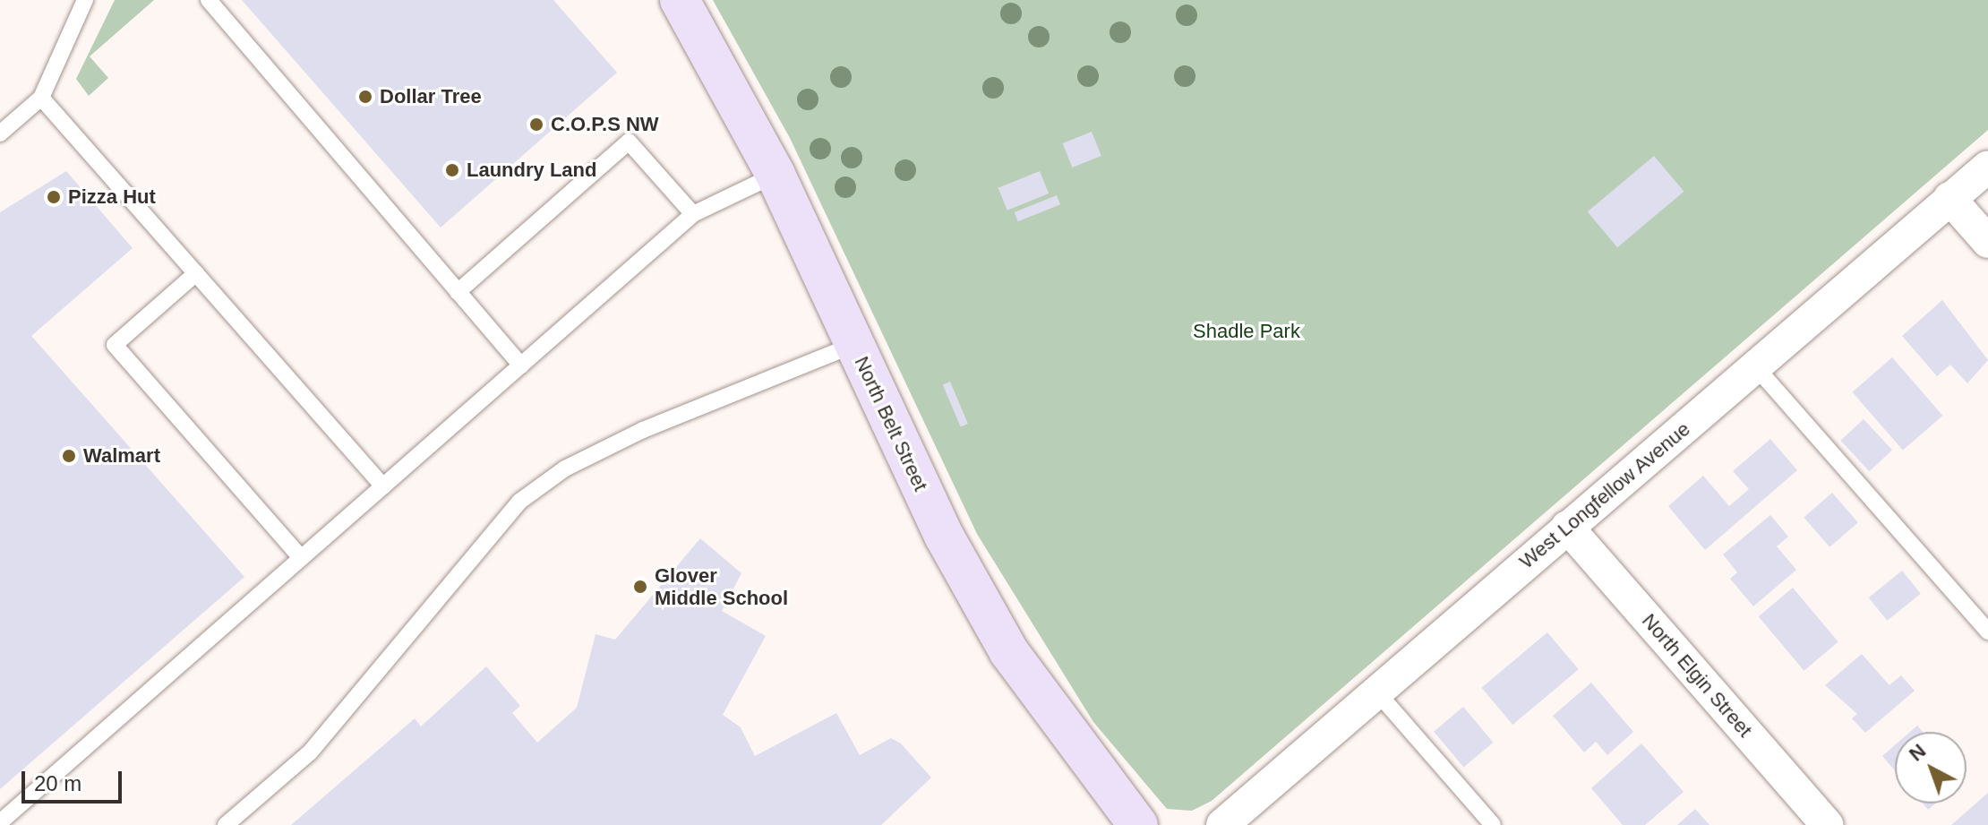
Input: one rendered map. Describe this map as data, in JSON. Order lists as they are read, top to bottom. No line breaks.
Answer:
{"streets":{"street":["North Belt Street","West Longfellow Avenue","North Elgin Street"]},"crossings":[["West Longfellow Avenue","North Elgin Street"]],"parks":["Shadle Park"],"places":["Dollar Tree","C.O.P.S NW","Laundry Land","Pizza Hut","Walmart","Glover Middle School"],"scale_bar":"20 m","north":"top left"}
